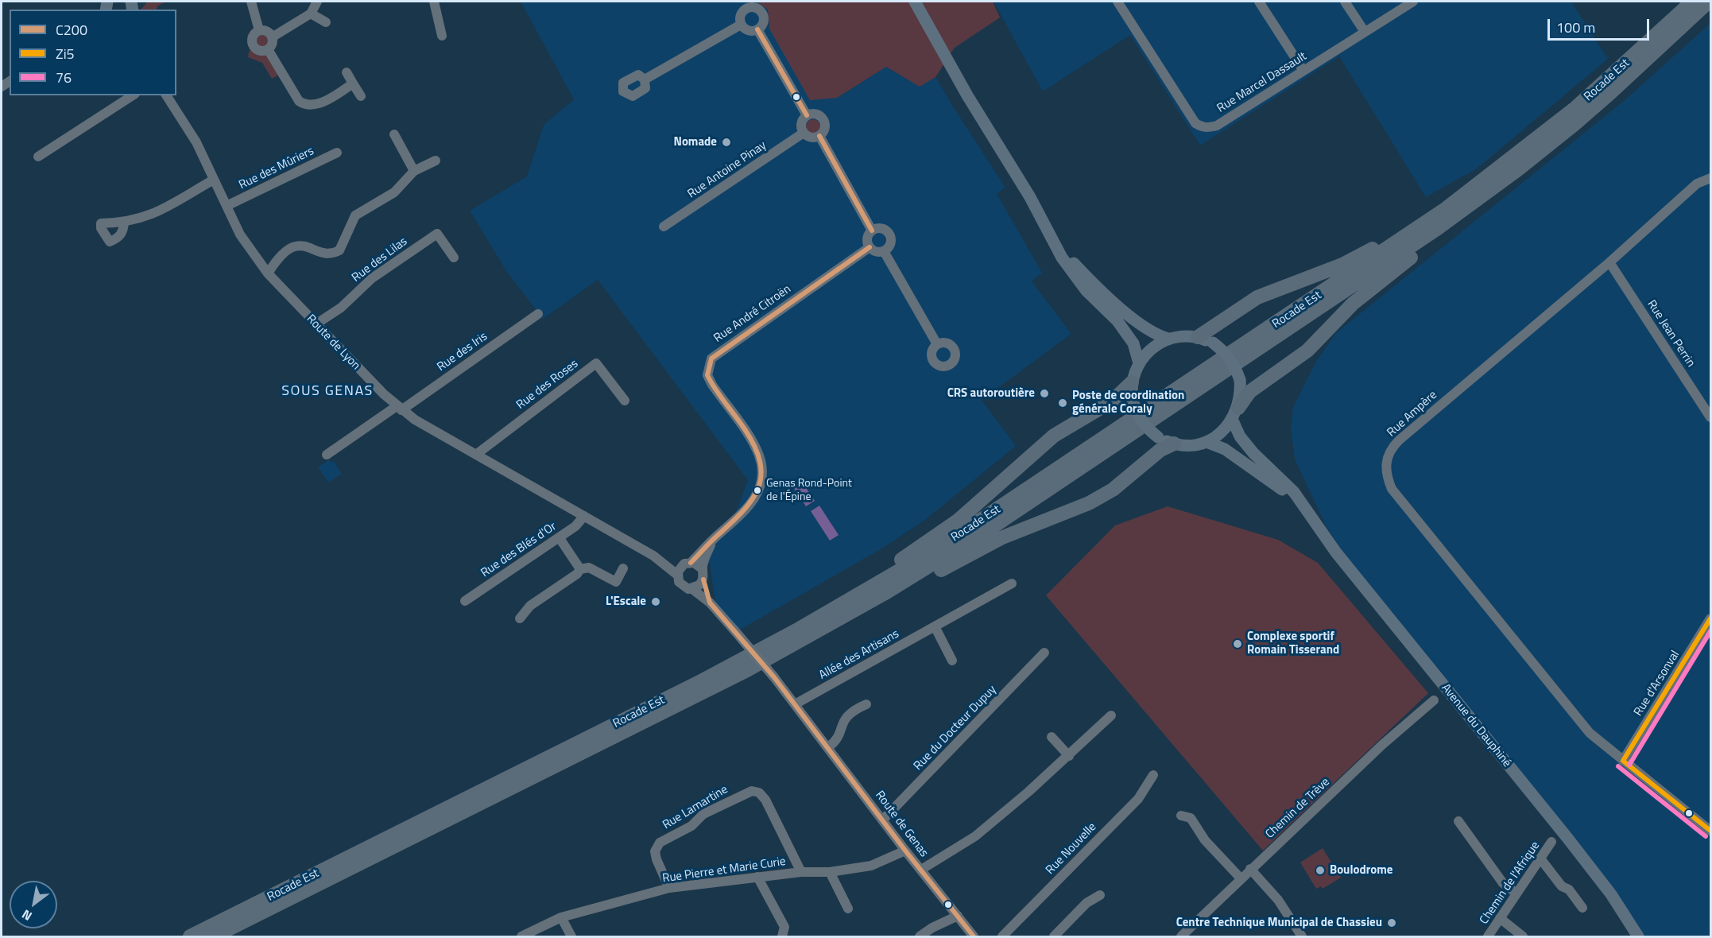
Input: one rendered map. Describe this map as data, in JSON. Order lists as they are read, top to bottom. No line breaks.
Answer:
{"streets":{"highway":["Rocade Est"],"main road":["Avenue du Dauphiné"],"street":["Rue Marcel Dassault","Rue des Mûriers","Rue Antoine Pinay","Rue des Lilas","Rue André Citroën","Rue Jean Perrin","Route de Lyon","Rue des Iris","Rue des Roses","Rue Ampère","Rue des Blés d'Or","Allée des Artisans","Rue d'Arsonval","Rue du Docteur Dupuy","Rue Lamartine","Chemin de Trève","Route de Genas","Rue Nouvelle","Rue Pierre et Marie Curie","Chemin de l'Afrique"]},"crossings":[["Rue des Mûriers","Route de Lyon"],["Rue des Lilas","Route de Lyon"],["Rue André Citroën","Route de Lyon"],["Rue Jean Perrin","Rue Ampère"],["Route de Lyon","Rue des Iris"],["Route de Lyon","Rue des Roses"],["Route de Lyon","Rue des Blés d'Or"],["Rue Ampère","Rue d'Arsonval"],["Allée des Artisans","Route de Genas"],["Rue du Docteur Dupuy","Route de Genas"],["Rue Lamartine","Rue Pierre et Marie Curie"],["Route de Genas","Rue Pierre et Marie Curie"]],"districts":["SOUS GENAS"],"places":["Nomade","CRS autoroutière","Poste de coordination générale Coraly","Genas Rond-Point de l'Épine","L'Escale","Complexe sportif Romain Tisserand","Boulodrome","Centre Technique Municipal de Chassieu"],"lines":["transit line C200","transit line Zi5","transit line 76"],"legend":["C200","Zi5","76"],"scale_bar":"100 m","north":"bottom left"}
